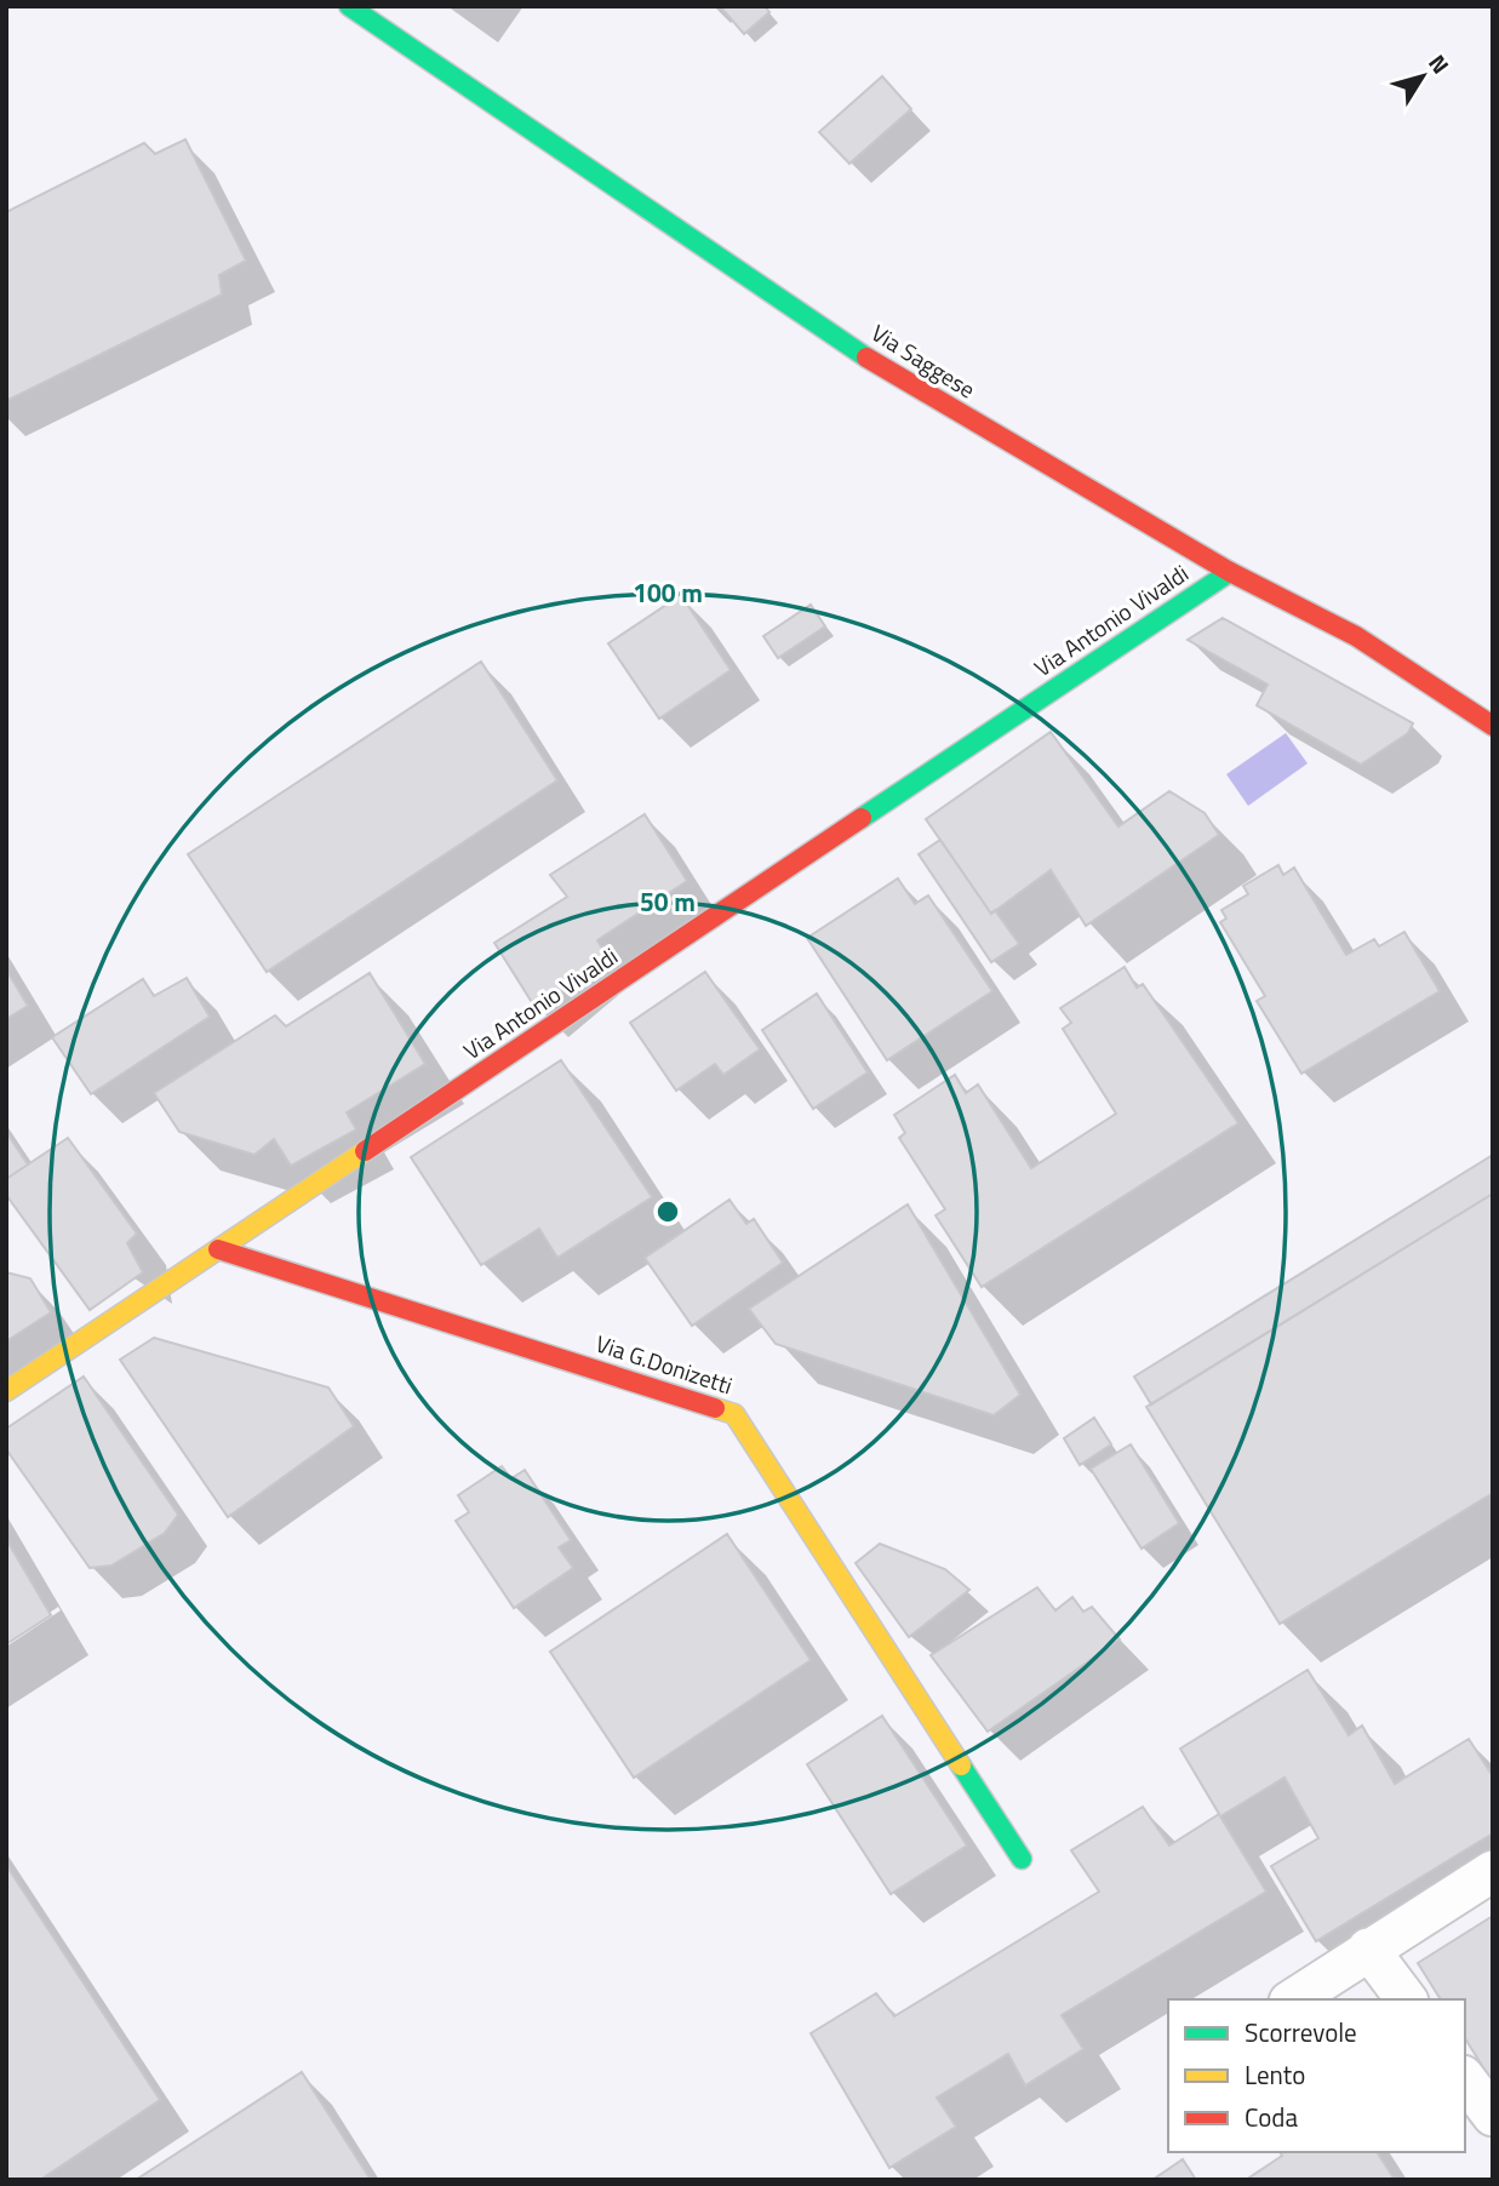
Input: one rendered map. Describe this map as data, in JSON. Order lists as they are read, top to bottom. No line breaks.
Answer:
{"streets":{"street":["Via Saggese","Via Antonio Vivaldi","Via G.Donizetti"]},"crossings":[["Via Saggese","Via Antonio Vivaldi"],["Via Antonio Vivaldi","Via G.Donizetti"]],"legend":["Scorrevole","Lento","Coda"],"north":"top right","rings":["100 m","50 m"]}
